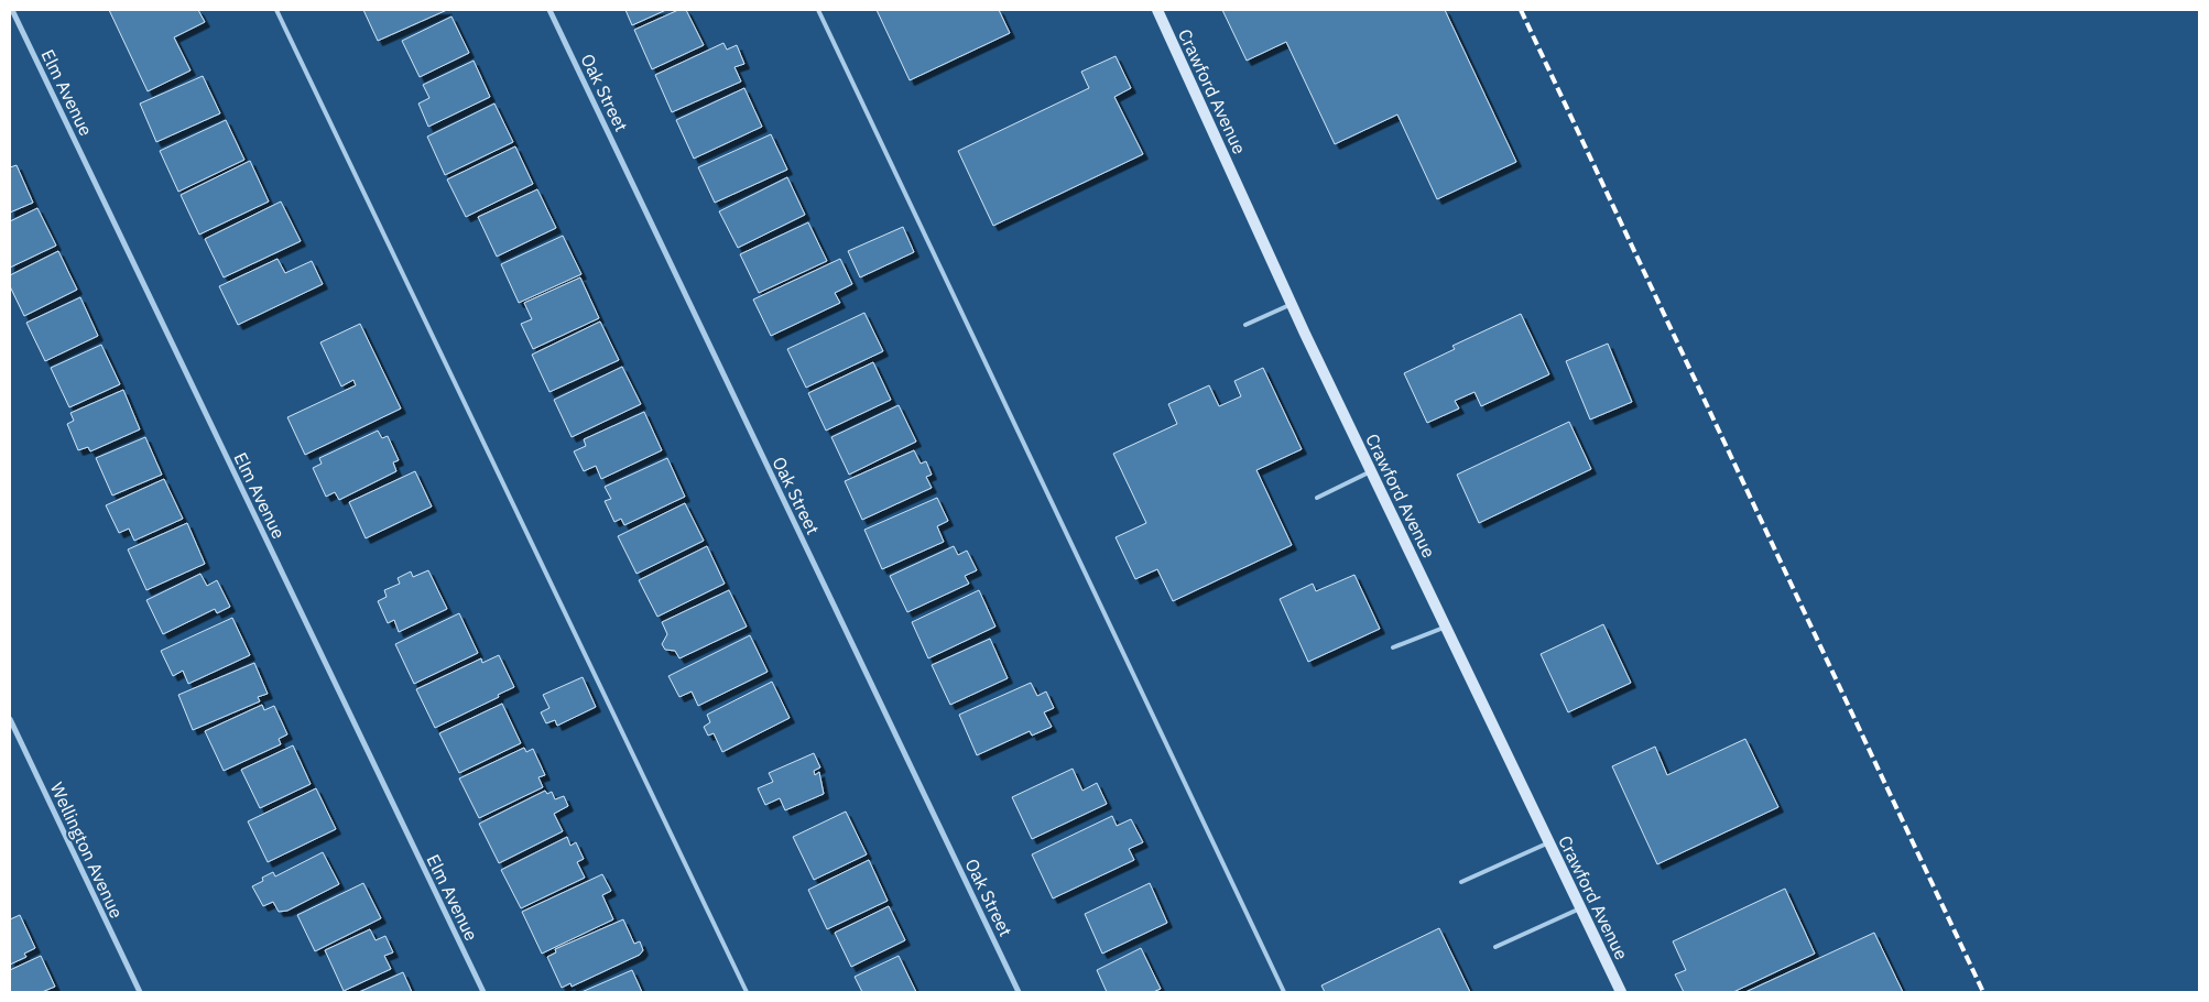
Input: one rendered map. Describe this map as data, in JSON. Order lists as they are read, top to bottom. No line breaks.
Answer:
{"streets":{"street":["Crawford Avenue","Elm Avenue","Oak Street","Wellington Avenue"]}}
